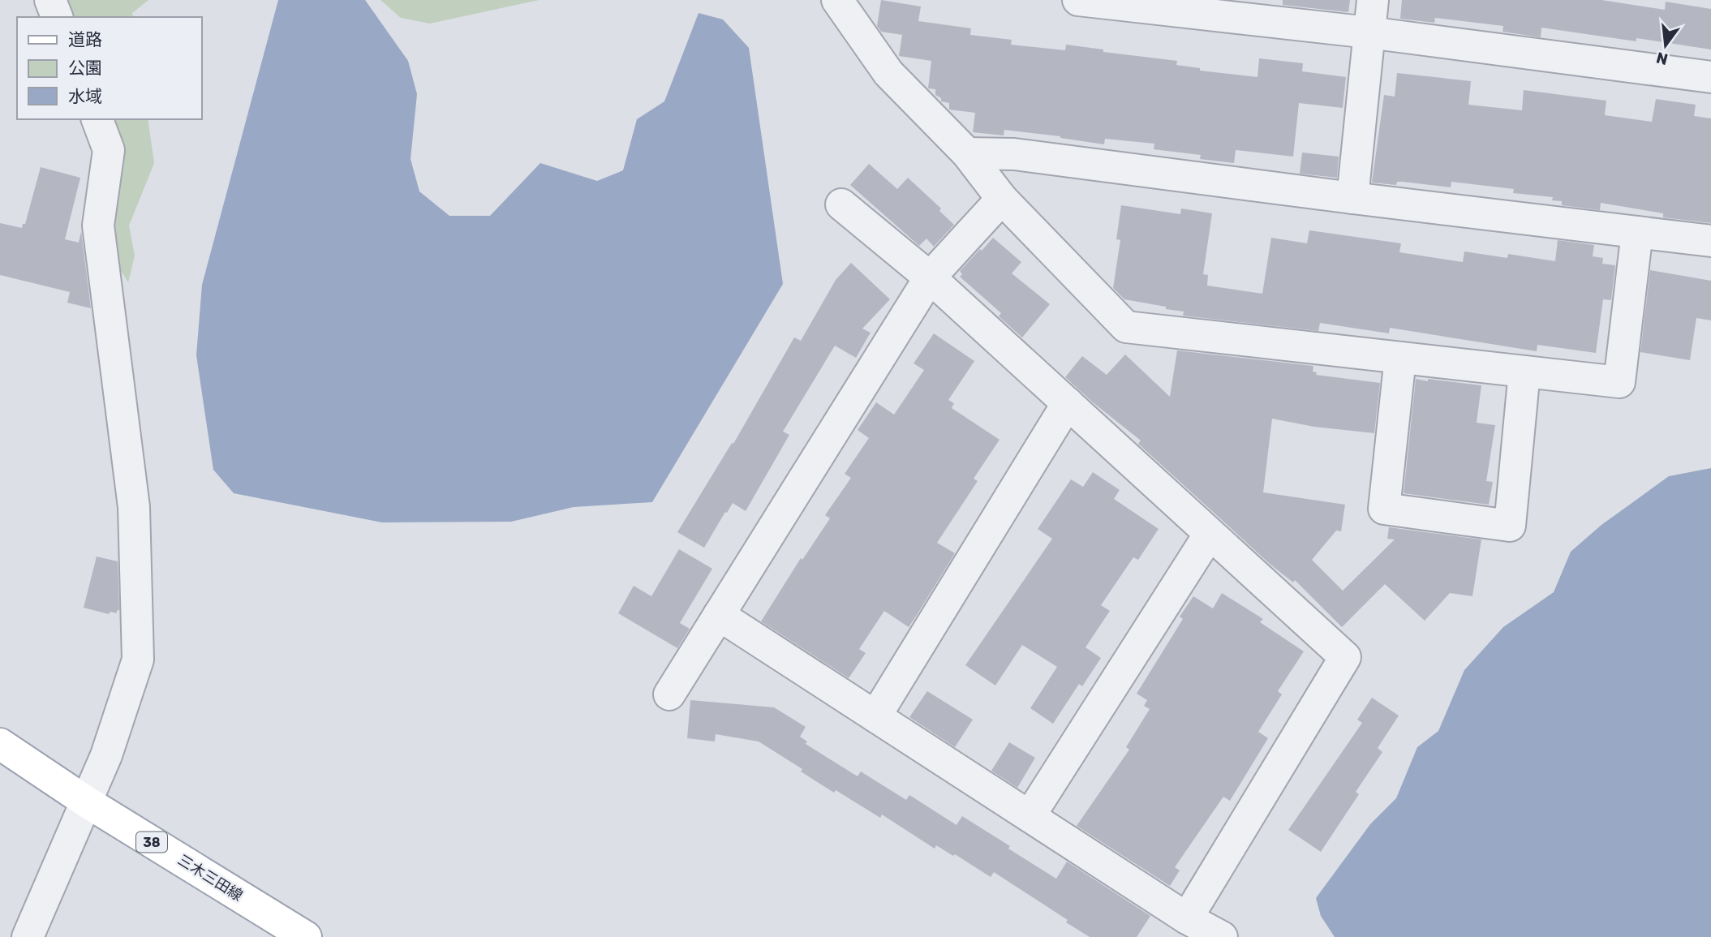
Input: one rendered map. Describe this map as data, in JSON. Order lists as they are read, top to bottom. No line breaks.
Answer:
{"streets":{"main road":["38","三木三田線"]},"legend":["道路","公園","水域"],"north":"bottom"}
